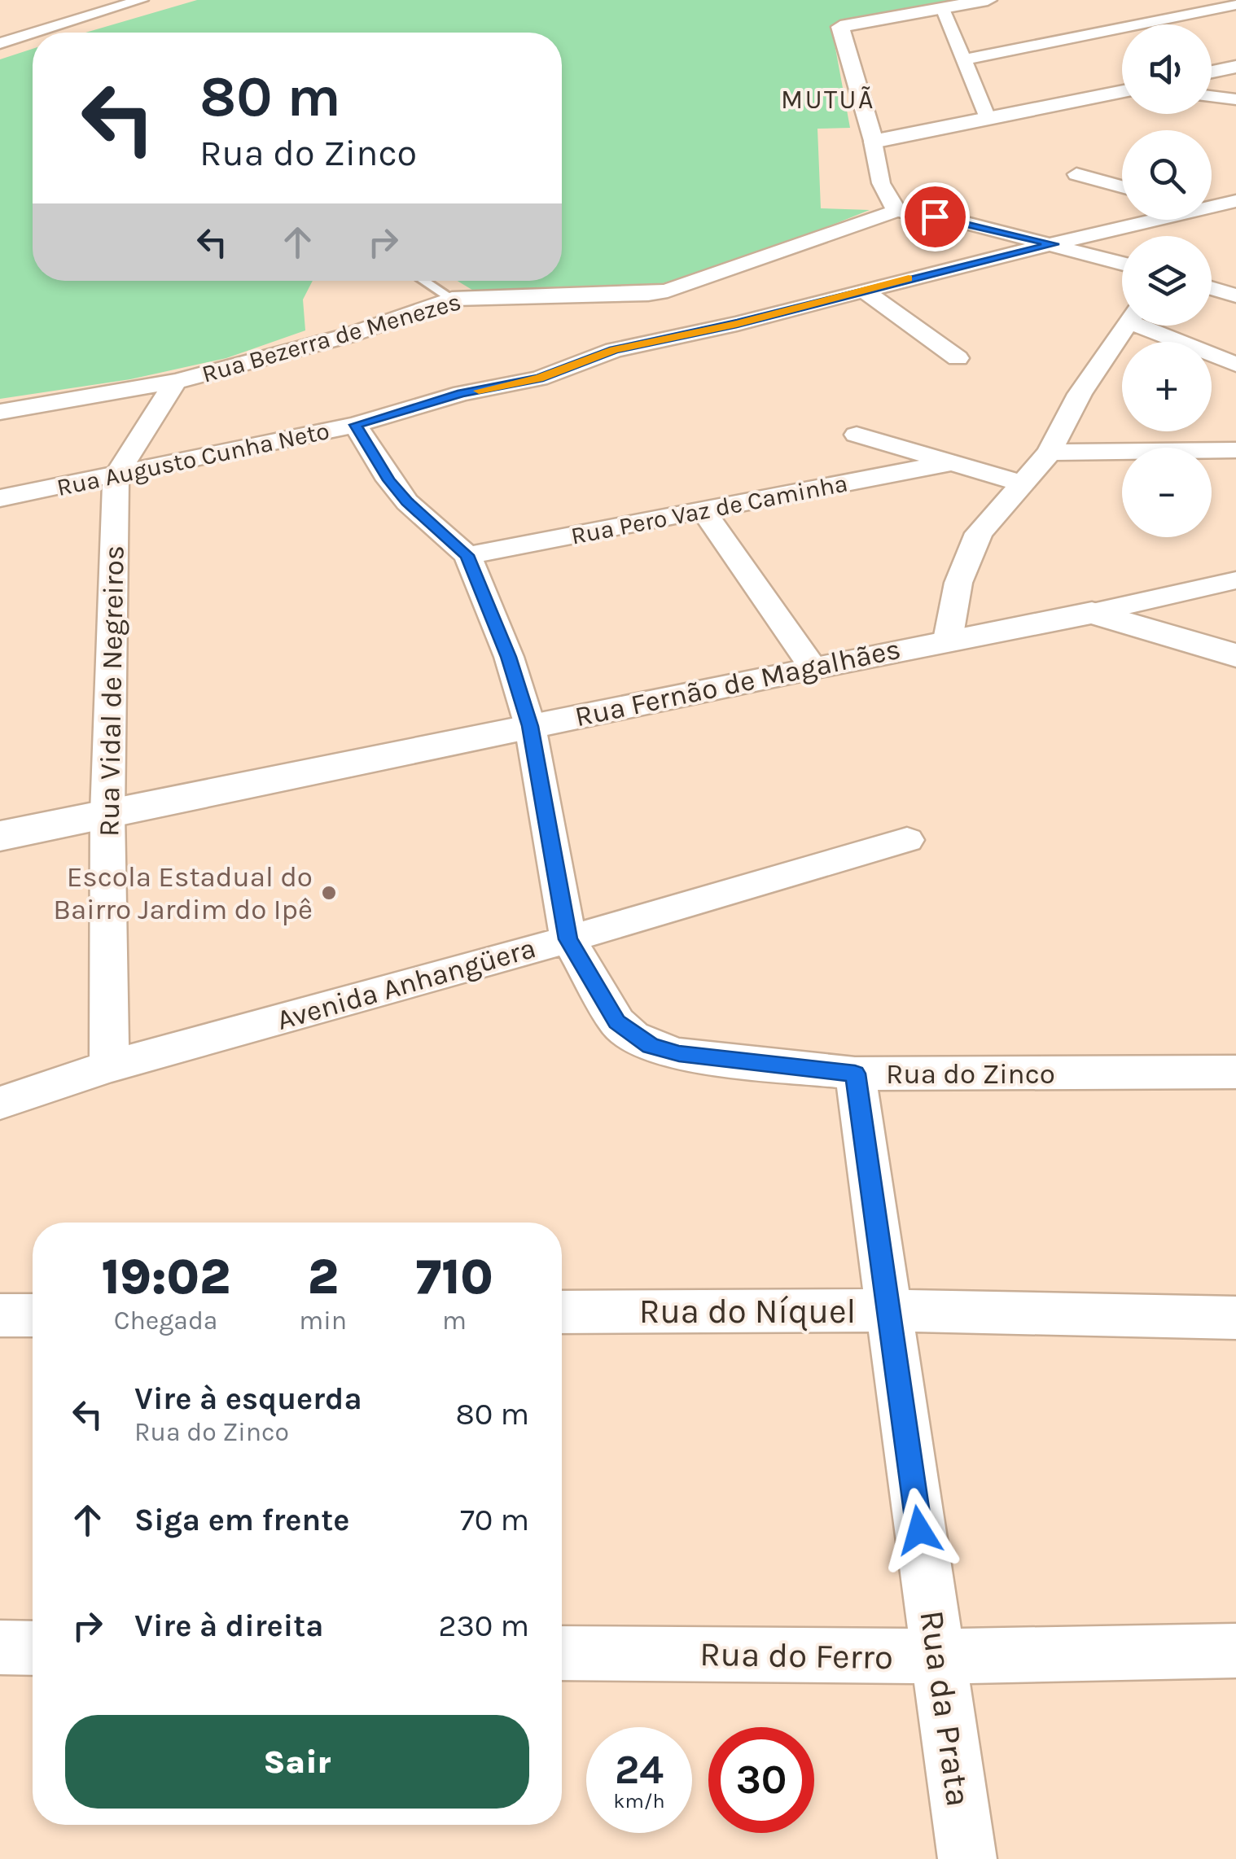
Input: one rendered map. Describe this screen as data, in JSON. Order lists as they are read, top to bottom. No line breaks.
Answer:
{"streets":{"street":["Rua Bezerra de Menezes","Rua Augusto Cunha Neto","Rua Pero Vaz de Caminha","Rua Fernão de Magalhães","Rua Vidal de Negreiros","Avenida Anhangüera","Rua do Zinco","Rua do Níquel","Rua do Ferro","Rua da Prata"]},"crossings":[["Rua Augusto Cunha Neto","Rua Vidal de Negreiros"],["Rua Fernão de Magalhães","Rua Vidal de Negreiros"],["Rua Vidal de Negreiros","Avenida Anhangüera"],["Avenida Anhangüera","Rua do Zinco"],["Rua do Zinco","Rua da Prata"],["Rua do Níquel","Rua da Prata"],["Rua do Ferro","Rua da Prata"]],"districts":["MUTUÃ"],"places":["Escola Estadual do Bairro Jardim do Ipê"],"page":{"map_buttons":["+","−"],"turn":["80 m","Rua do Zinco"],"eta":["19:02","Chegada","2","min","710","m"],"list":[{"name":"Vire à esquerda","note":"Rua do Zinco","value":"80 m"},{"name":"Siga em frente","value":"70 m"},{"name":"Vire à direita","value":"230 m"}],"buttons":"Sair","speed":"24 km/h","limit":"30"}}
